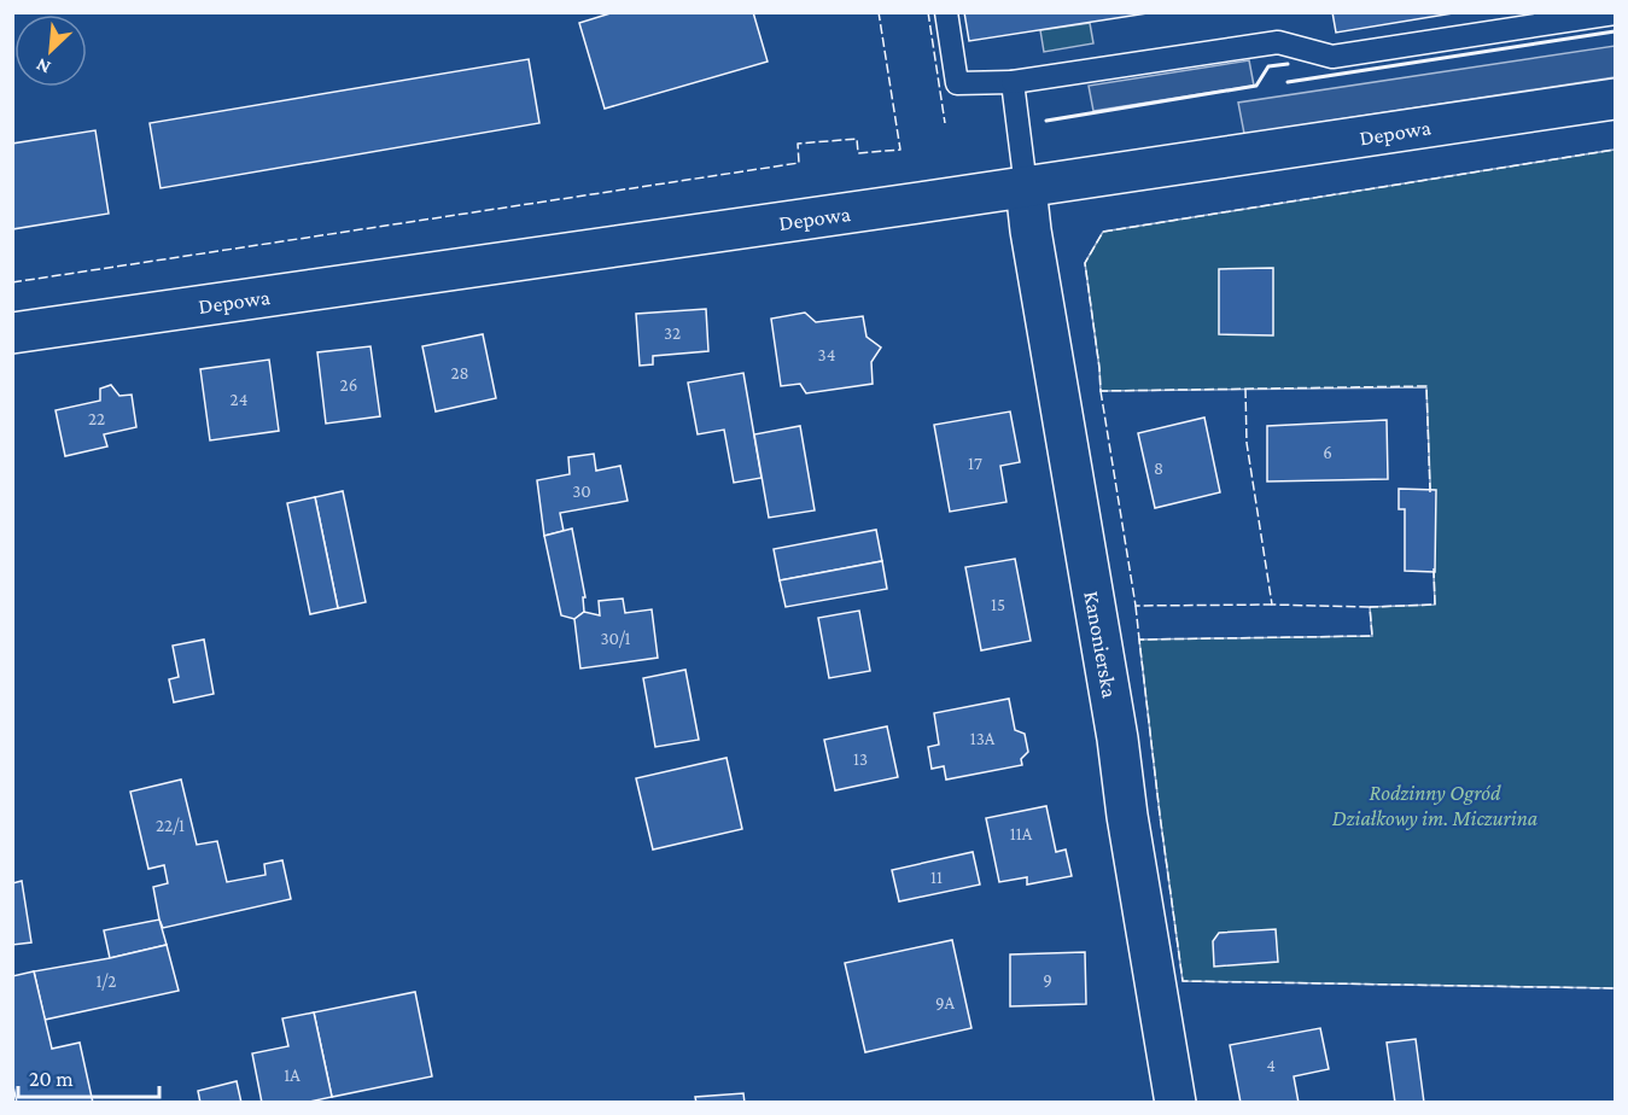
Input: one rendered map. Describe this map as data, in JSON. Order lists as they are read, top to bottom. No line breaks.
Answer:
{"streets":{"street":["Depowa","Kanonierska"]},"crossings":[["Depowa","Kanonierska"]],"parks":["Rodzinny Ogród Działkowy im. Miczurina"],"house_numbers":["32","34","28","26","24","22","6","17","8","30","15","30/1","13A","13","22/1","11A","11","9","1/2","9A","4","1A"],"scale_bar":"20 m","north":"bottom left"}
